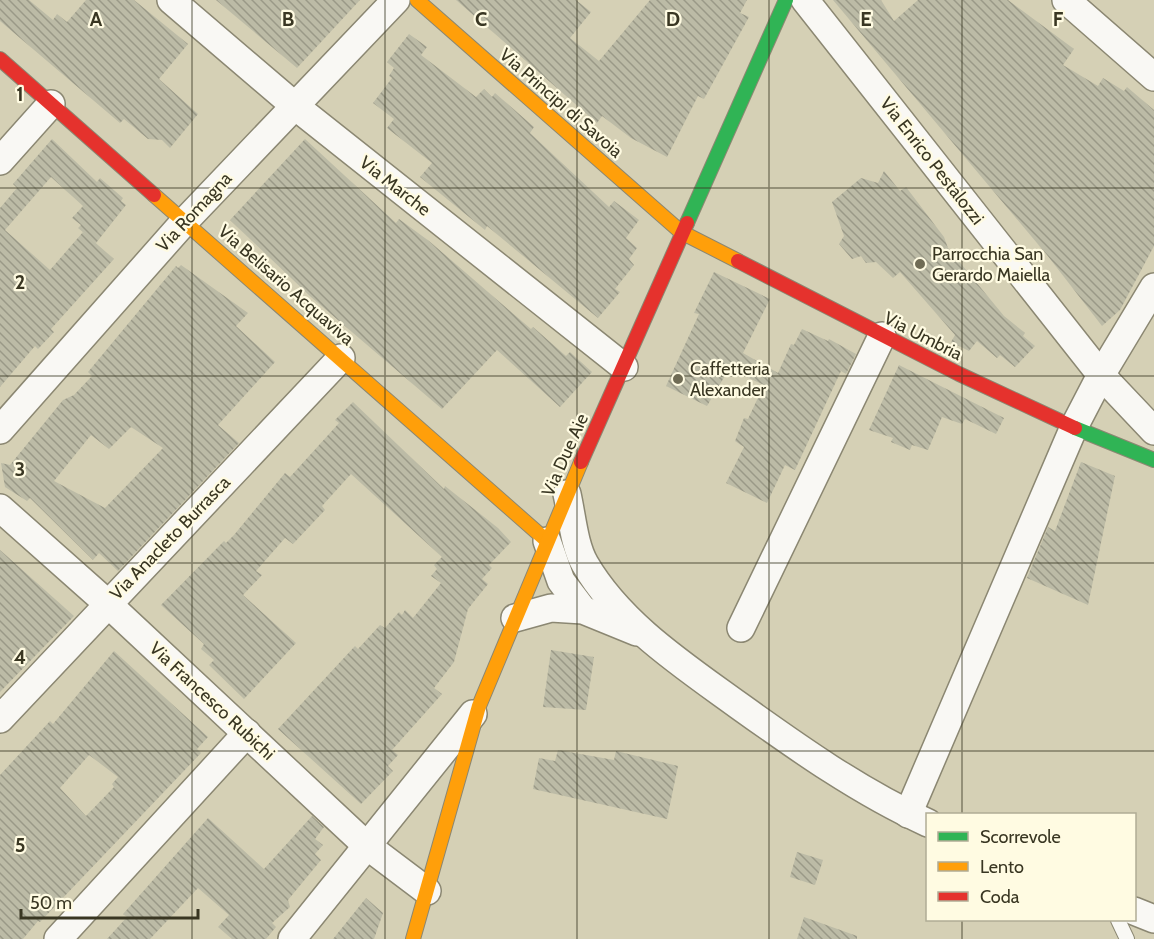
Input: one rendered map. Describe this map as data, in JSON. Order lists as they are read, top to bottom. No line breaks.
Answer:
{"streets":{"street":["Via Principi di Savoia","Via Enrico Pestalozzi","Via Marche","Via Romagna","Via Belisario Acquaviva","Via Umbria","Via Due Aie","Via Anacleto Burrasca","Via Francesco Rubichi"]},"crossings":[["Via Principi di Savoia","Via Umbria"],["Via Principi di Savoia","Via Due Aie"],["Via Marche","Via Romagna"],["Via Marche","Via Due Aie"],["Via Romagna","Via Belisario Acquaviva"],["Via Belisario Acquaviva","Via Due Aie"],["Via Belisario Acquaviva","Via Anacleto Burrasca"],["Via Umbria","Via Due Aie"],["Via Due Aie","Via Francesco Rubichi"],["Via Anacleto Burrasca","Via Francesco Rubichi"]],"places":["Parrocchia San Gerardo Maiella","Caffetteria Alexander"],"legend":["Scorrevole","Lento","Coda"],"scale_bar":"50 m","grid":{"columns":["A","B","C","D","E","F"],"rows":["1","2","3","4","5"]}}
